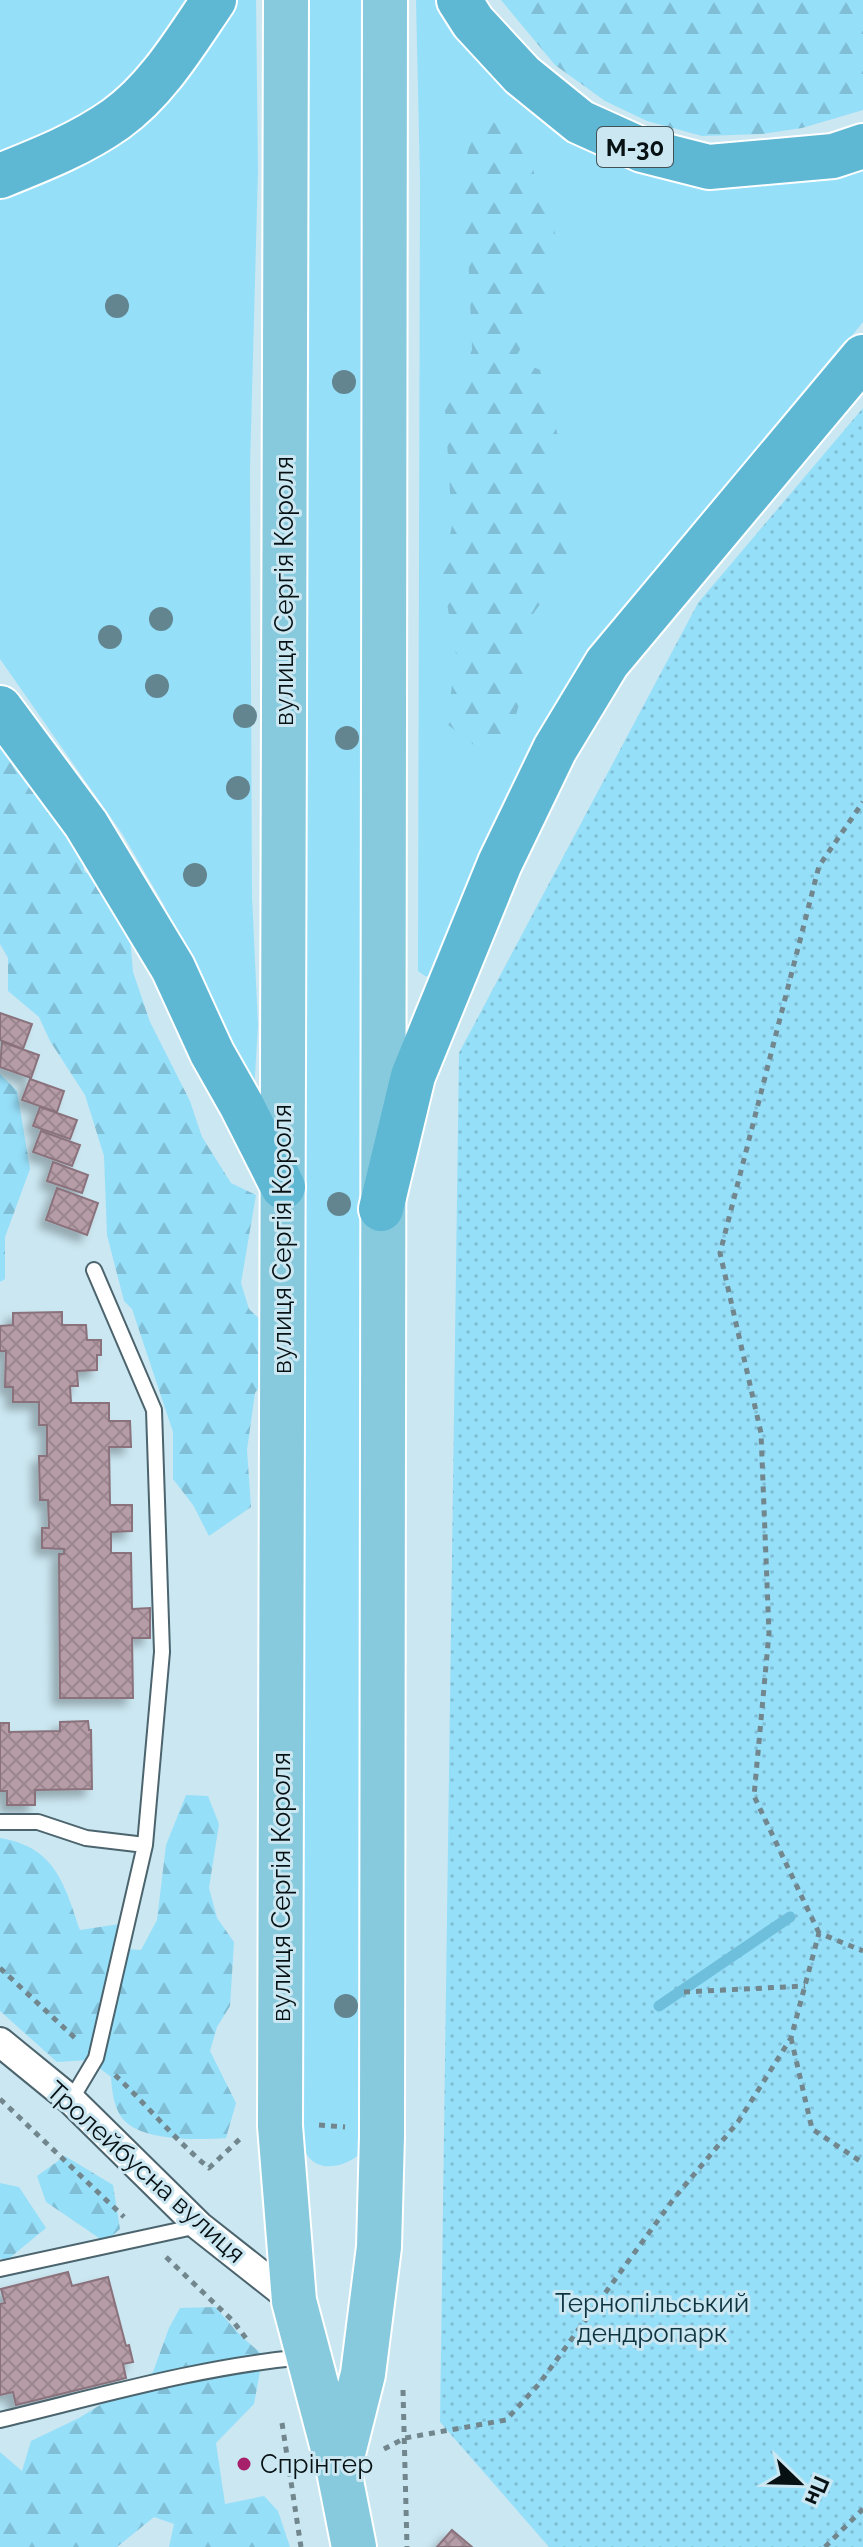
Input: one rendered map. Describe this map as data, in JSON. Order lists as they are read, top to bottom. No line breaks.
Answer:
{"streets":{"highway":["М-30"],"main road":["вулиця Сергія Короля"],"street":["Тролейбусна вулиця"]},"crossings":[["вулиця Сергія Короля","Тролейбусна вулиця"]],"parks":["Тернопільський дендропарк"],"places":["Спрінтер"],"north":"bottom right"}
